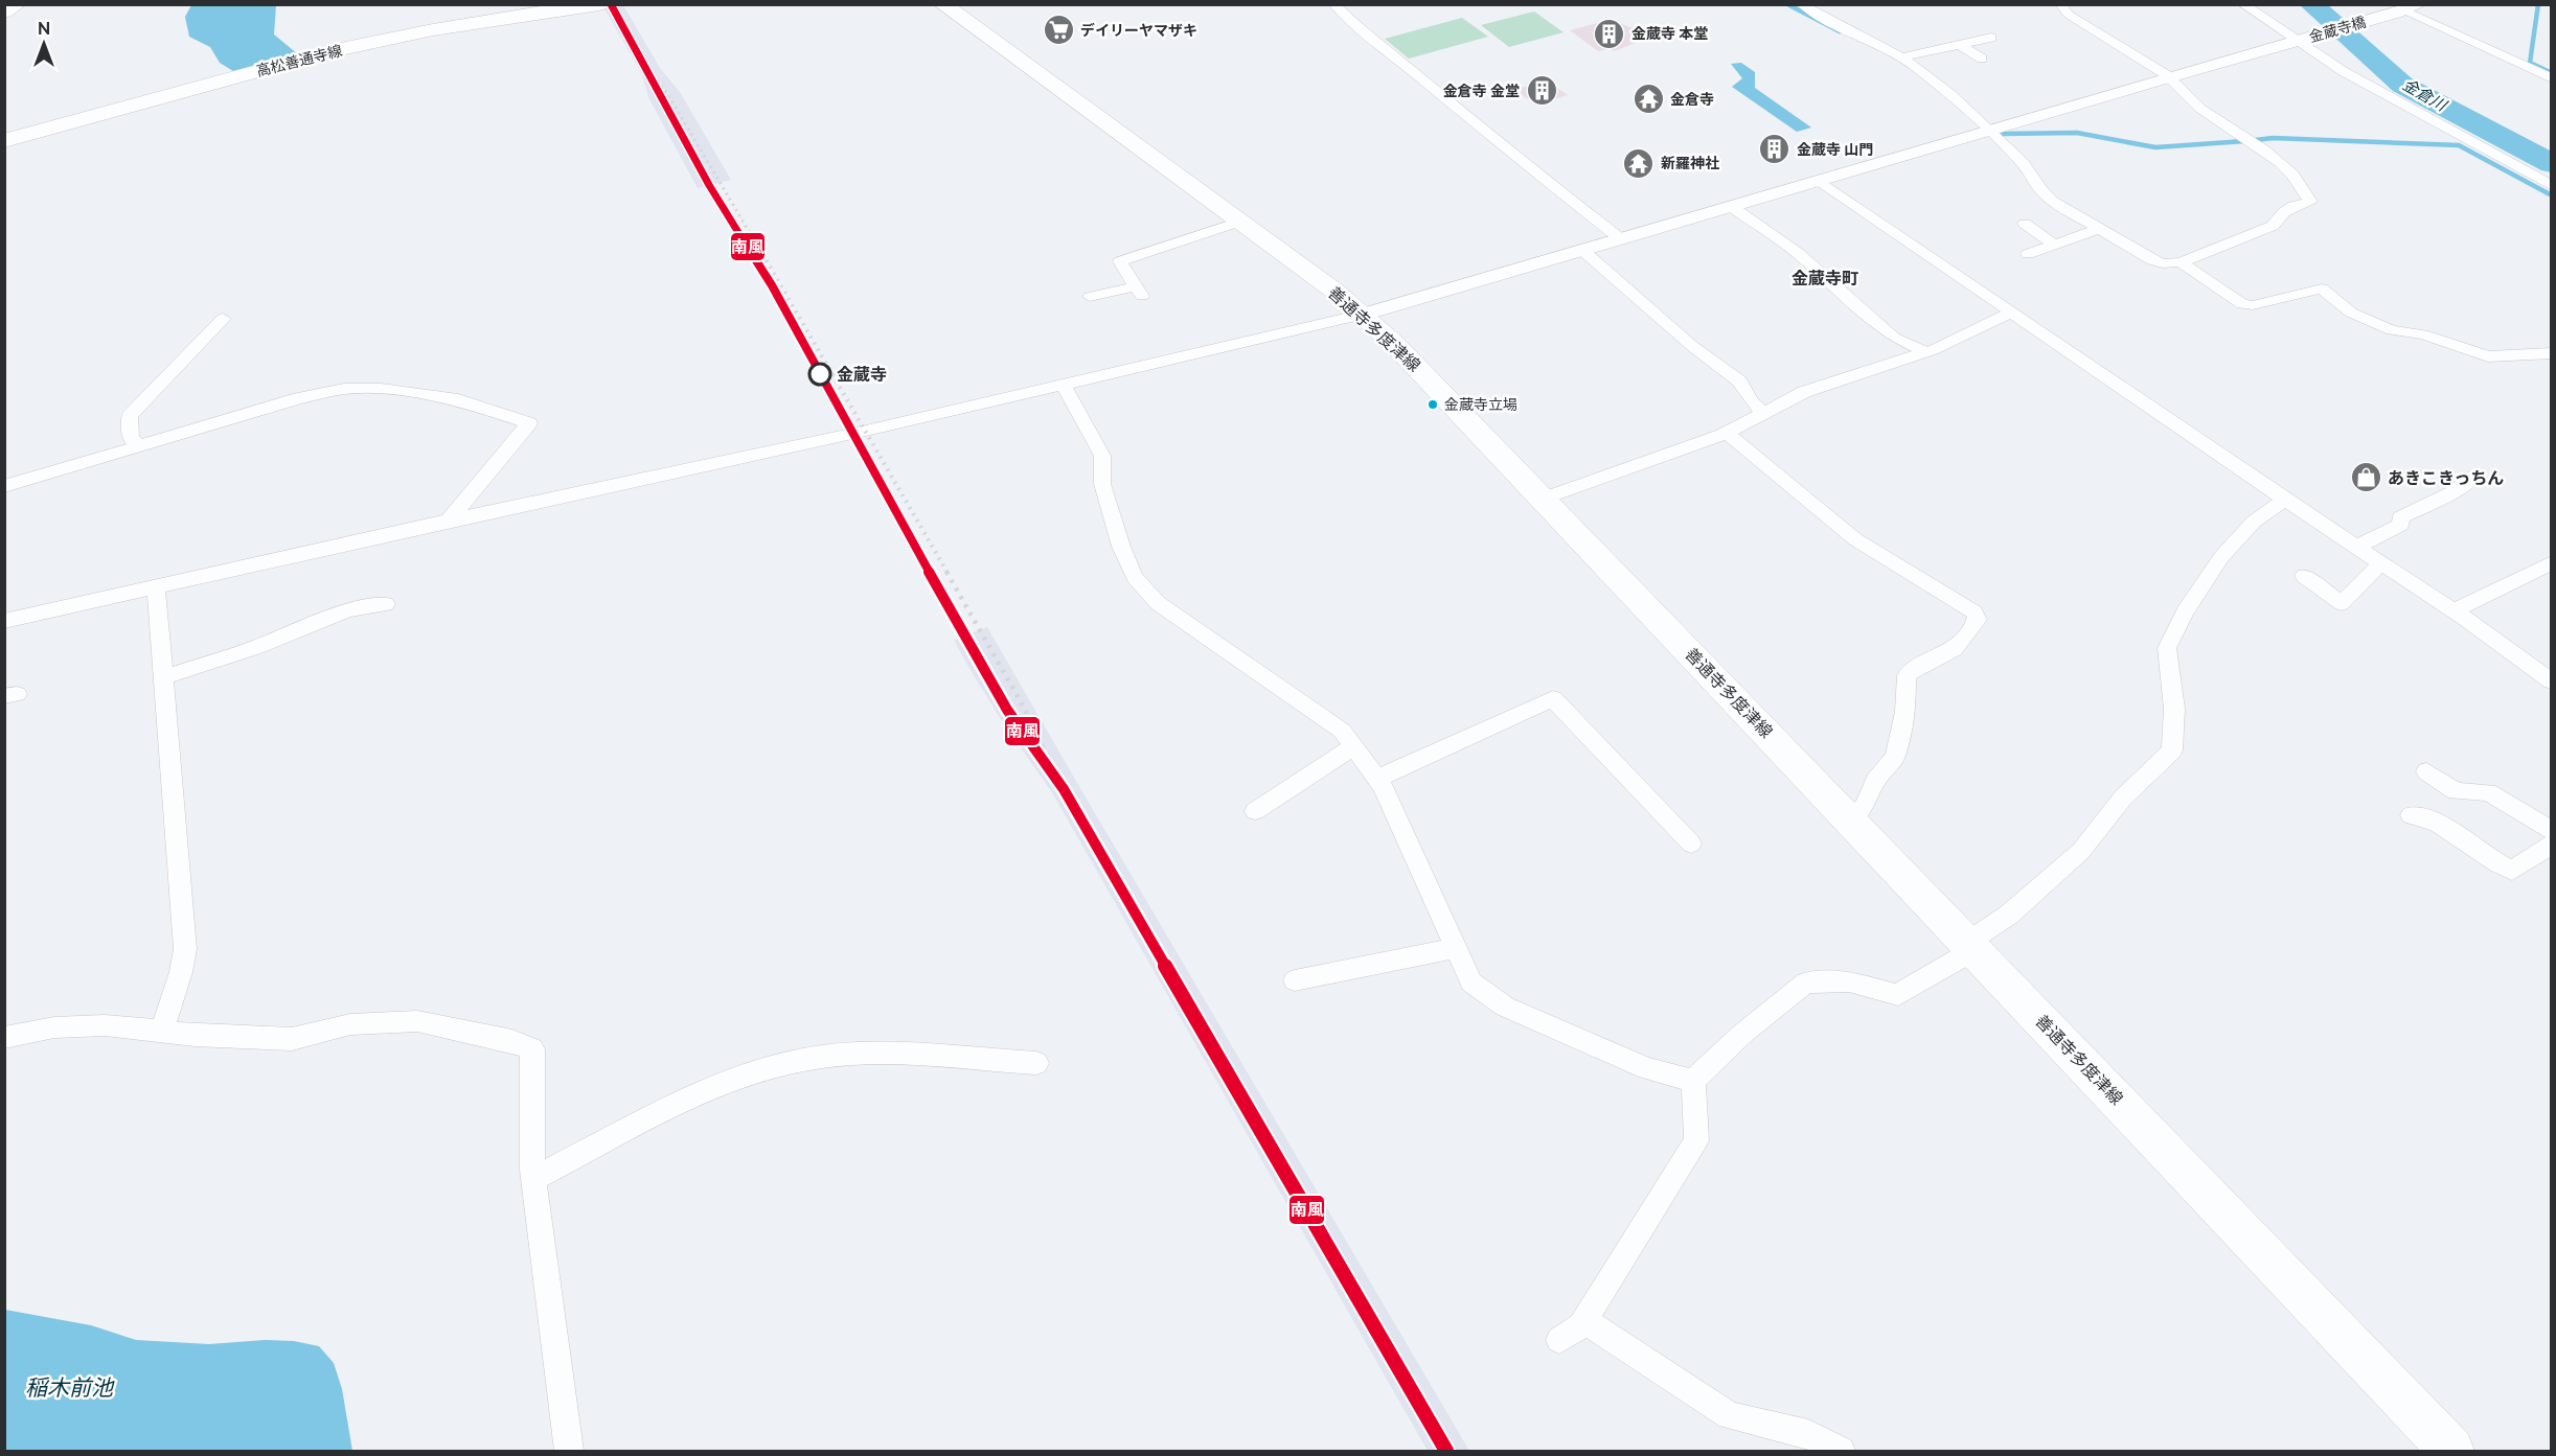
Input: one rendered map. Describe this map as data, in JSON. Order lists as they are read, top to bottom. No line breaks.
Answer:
{"streets":{"main road":["高松善通寺線","善通寺多度津線"],"street":["金蔵寺橋"]},"crossings":[["金蔵寺橋","善通寺多度津線"]],"districts":["金蔵寺町"],"water":["金倉川","稲木前池"],"places":{"supermarket":["デイリーヤマザキ"],"building":["金蔵寺 本堂","金倉寺 金堂","金蔵寺 山門"],"temple":["金倉寺","新羅神社"],"other":["金蔵寺","金蔵寺立場"],"shop":["あきこきっちん"]},"lines":["transit line 南風"],"north":"top"}
